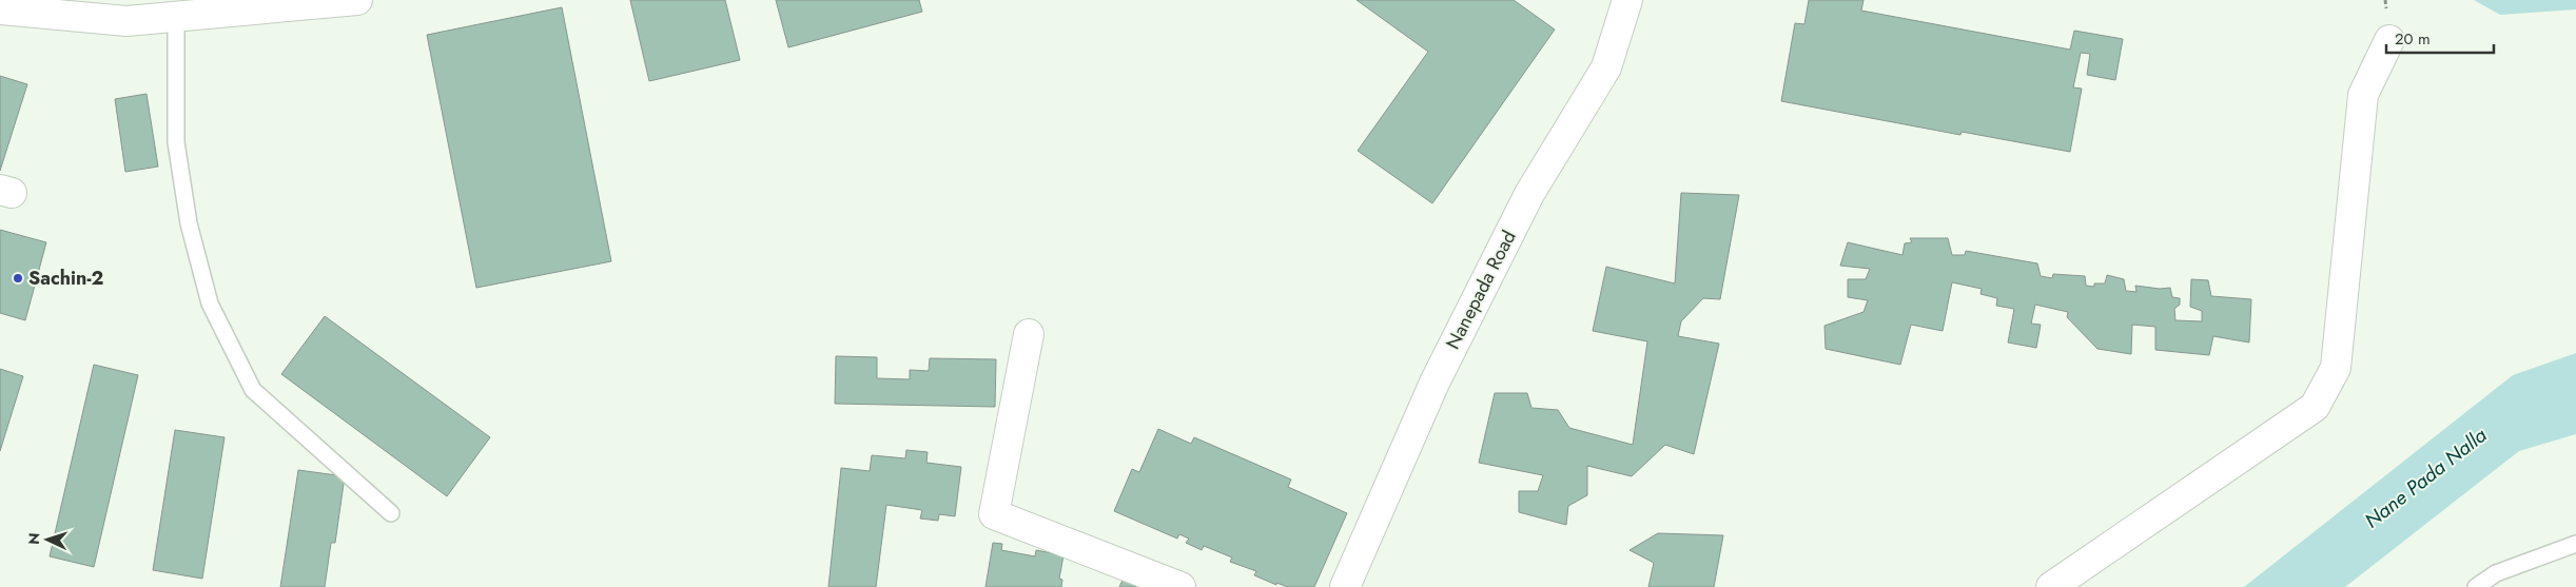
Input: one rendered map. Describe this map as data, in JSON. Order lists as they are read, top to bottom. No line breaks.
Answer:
{"streets":{"street":["Nanepada Road"]},"water":["Nane Pada Nalla"],"places":["Sachin-2"],"scale_bar":"20 m","north":"left"}
